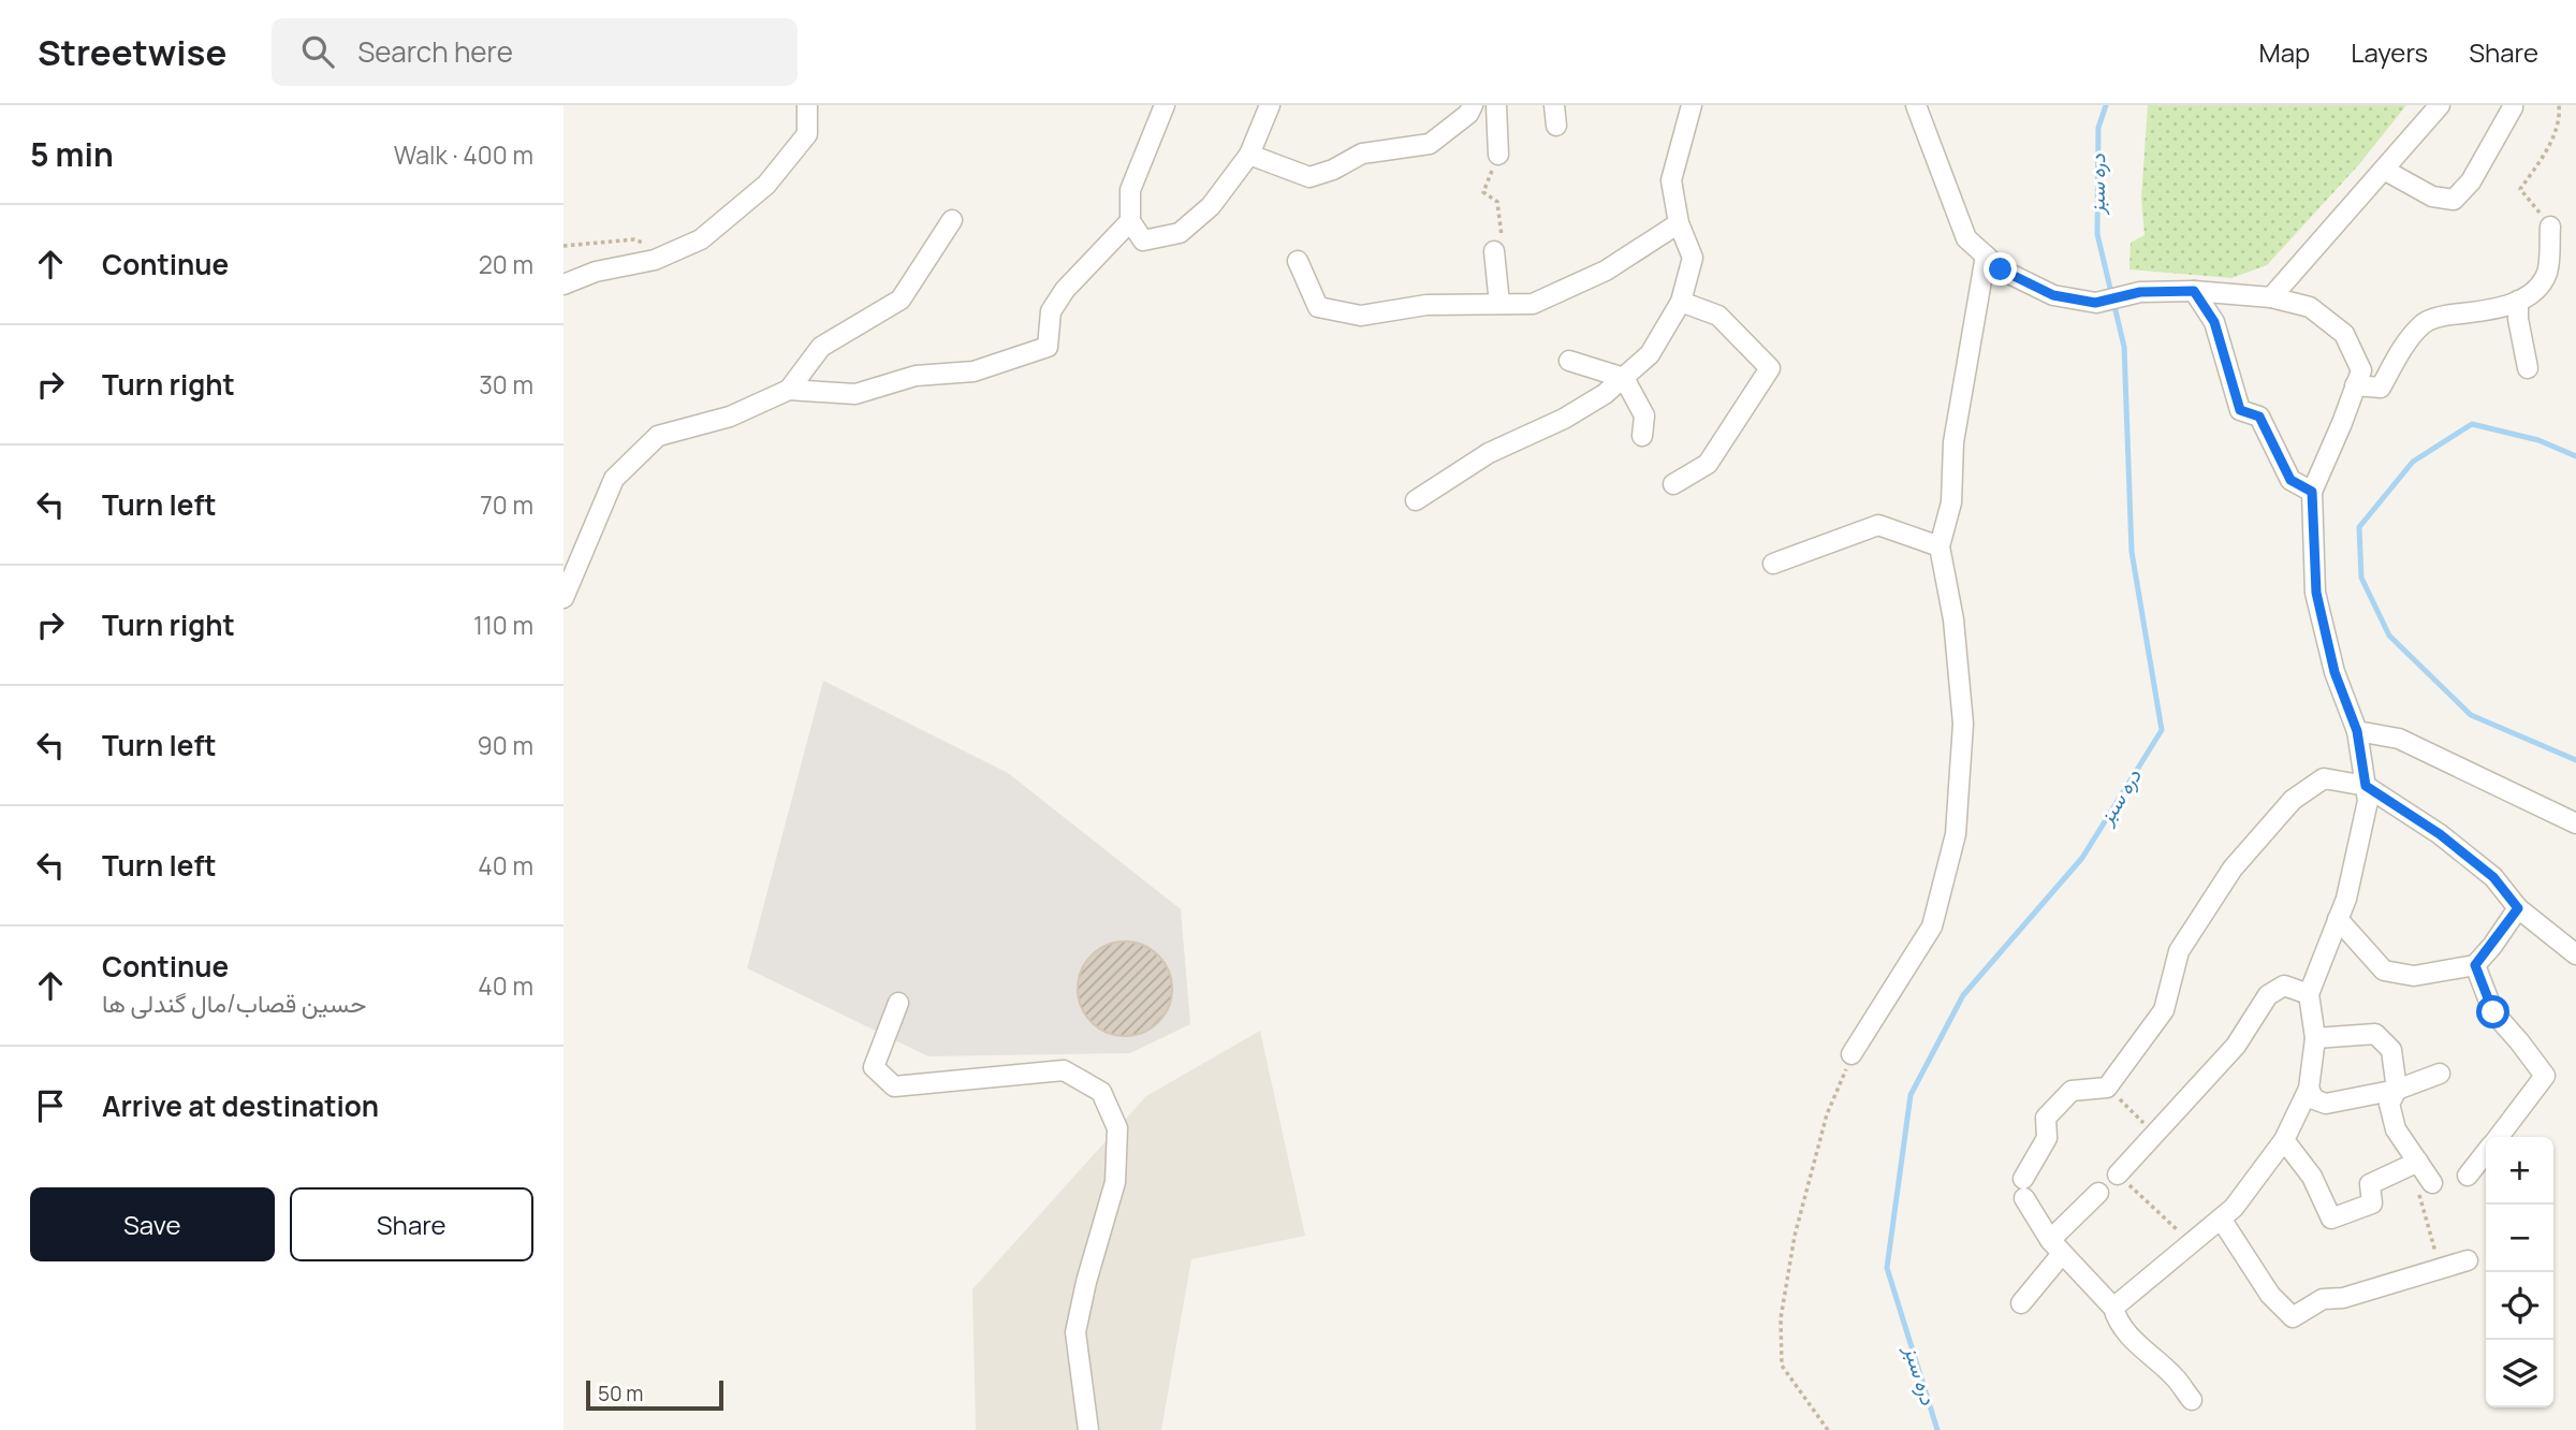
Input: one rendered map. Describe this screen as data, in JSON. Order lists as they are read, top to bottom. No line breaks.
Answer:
{"water":["دره سبز"],"scale_bar":"50 m","page":{"header":"Streetwise","search":"Search here","nav":["Map","Layers","Share"],"heading":["5 min","Walk · 400 m"],"list":[["Continue","20 m"],["Turn right","30 m"],["Turn left","70 m"],["Turn right","110 m"],["Turn left","90 m"],["Turn left","40 m"],["Continue","حسین قصاب/مال گندلی ها","40 m"],"Arrive at destination"],"map_buttons":["+","−"],"buttons":["Save","Share"],"scale":"50 m"}}
